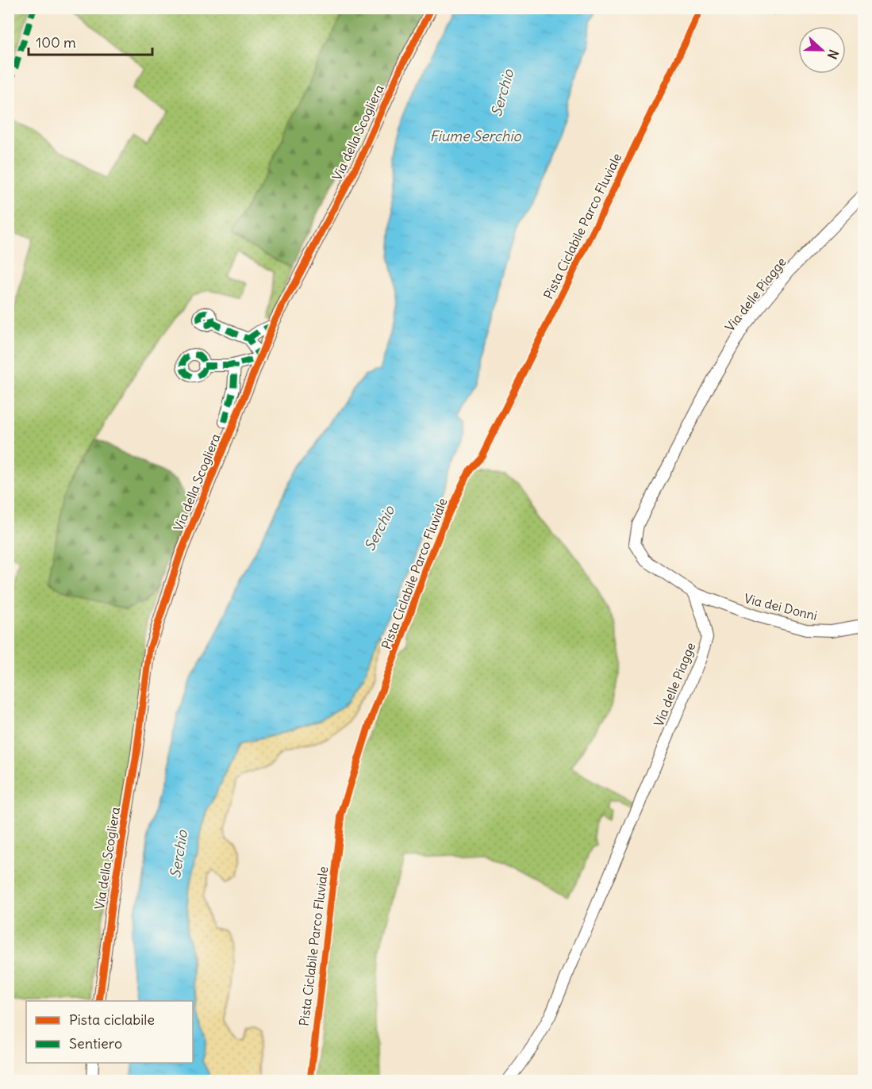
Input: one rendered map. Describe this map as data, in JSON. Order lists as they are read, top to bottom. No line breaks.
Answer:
{"streets":{"street":["Via della Scogliera","Via delle Piagge","Via dei Donni"],"cycle path":["Pista Ciclabile Parco Fluviale"]},"crossings":[["Via delle Piagge","Via dei Donni"]],"water":["Serchio","Fiume Serchio"],"legend":["Pista ciclabile","Sentiero"],"scale_bar":"100 m","north":"right"}
